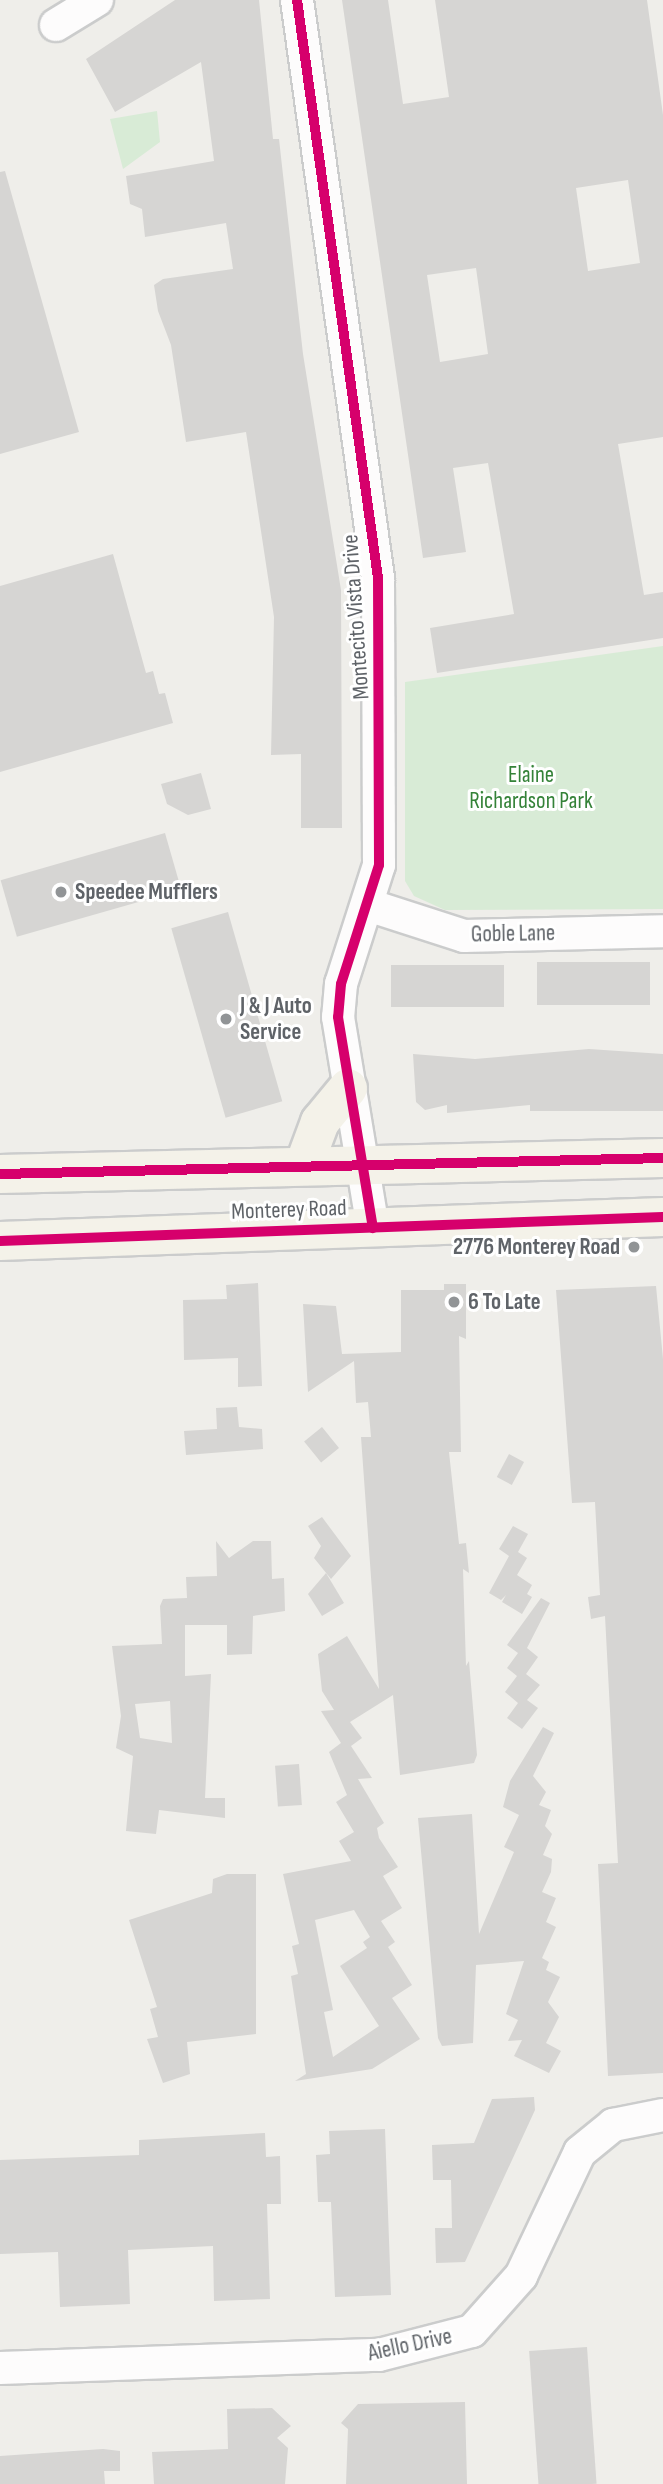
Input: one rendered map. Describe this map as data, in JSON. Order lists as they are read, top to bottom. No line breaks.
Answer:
{"streets":{"main road":["Monterey Road"],"street":["Montecito Vista Drive","Goble Lane","Aiello Drive"]},"crossings":[["Montecito Vista Drive","Goble Lane"],["Montecito Vista Drive","Monterey Road"]],"parks":["Elaine Richardson Park"],"places":["Speedee Mufflers","J & J Auto Service","2776 Monterey Road","6 To Late"]}
